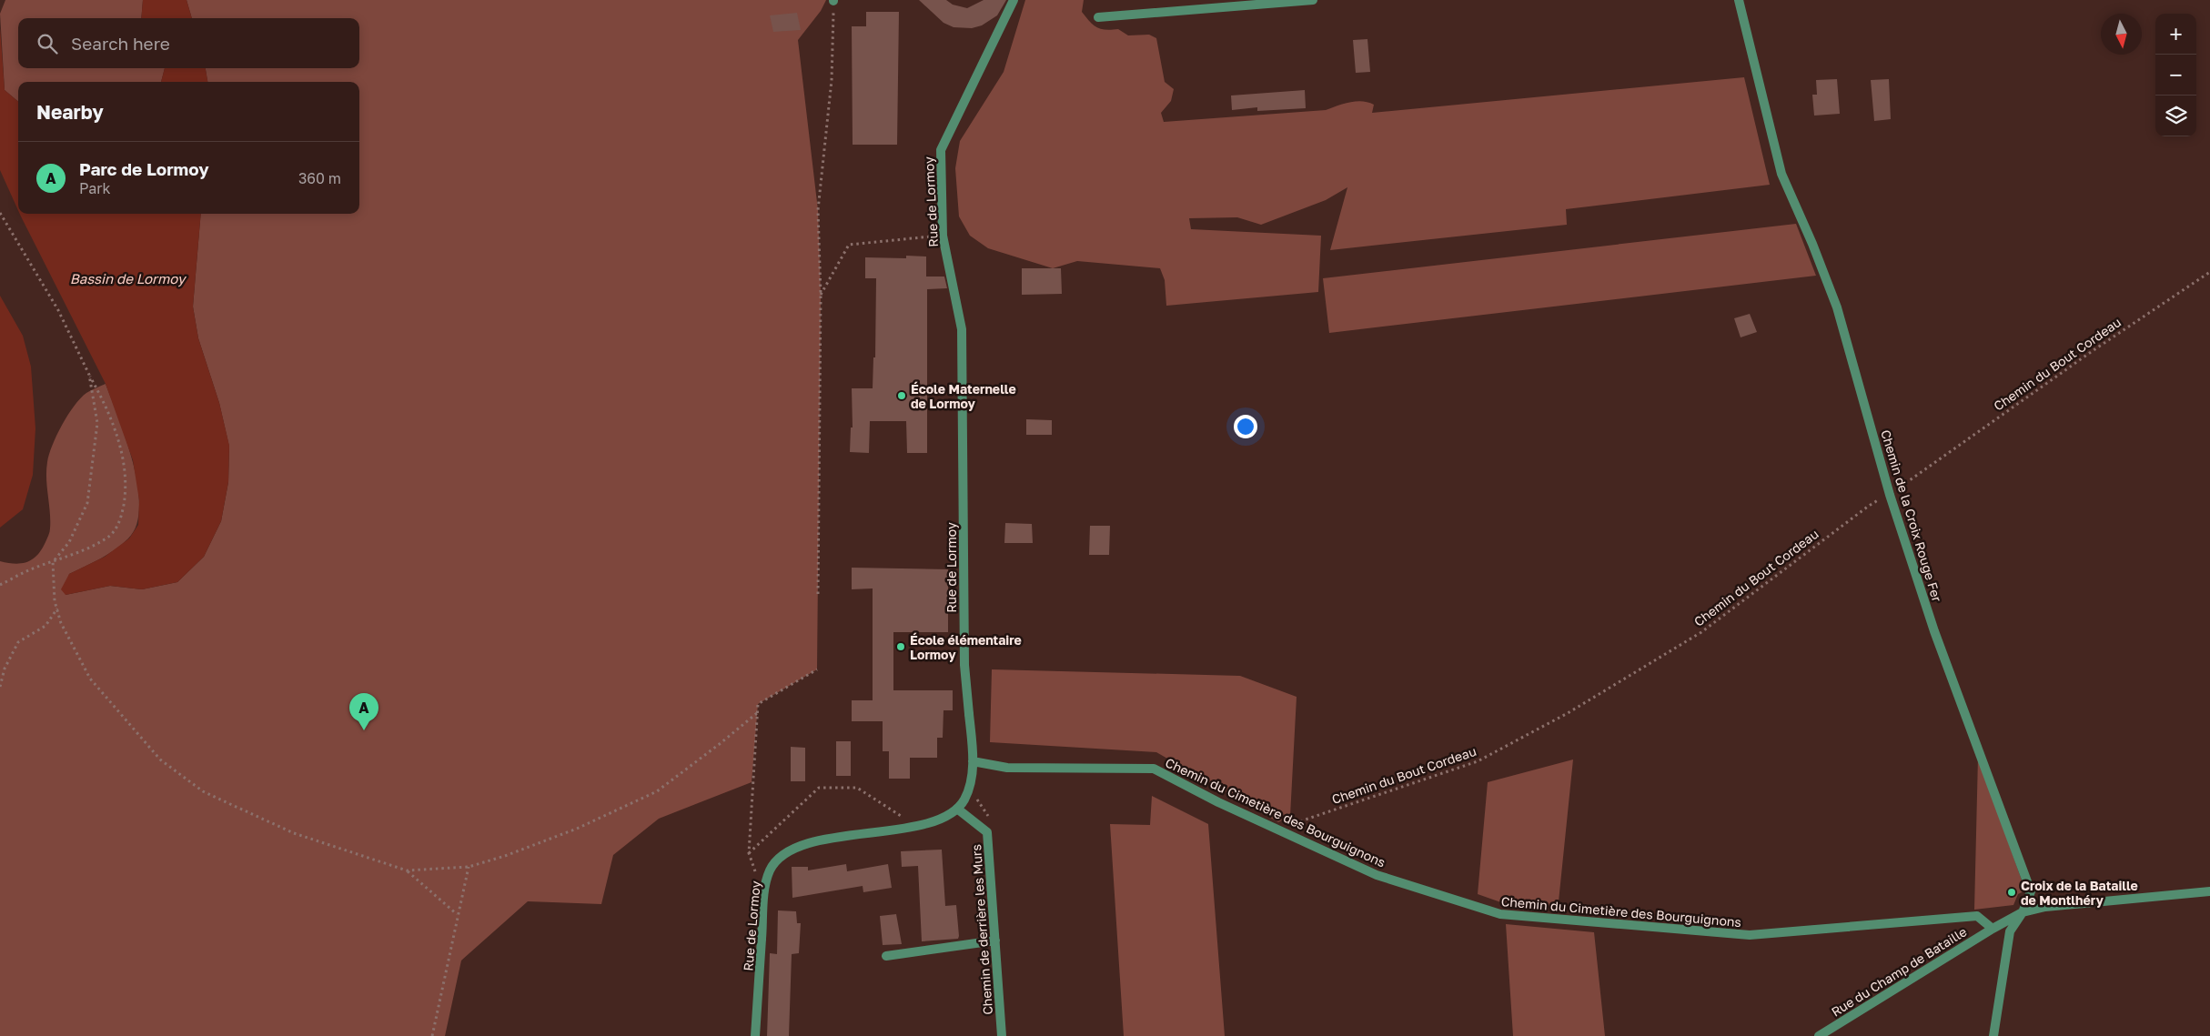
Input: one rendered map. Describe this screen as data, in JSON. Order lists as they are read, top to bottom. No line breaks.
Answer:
{"streets":{"street":["Rue de Lormoy","Chemin de la Croix Rouge Fer","Chemin du Cimetière des Bourguignons","Chemin de derrière les Murs","Rue du Champ de Bataille"],"path":["Chemin du Bout Cordeau"]},"crossings":[["Rue de Lormoy","Chemin du Cimetière des Bourguignons"],["Rue de Lormoy","Chemin de derrière les Murs"],["Chemin du Bout Cordeau","Chemin de la Croix Rouge Fer"],["Chemin du Bout Cordeau","Chemin du Cimetière des Bourguignons"],["Chemin de la Croix Rouge Fer","Rue du Champ de Bataille"],["Chemin du Cimetière des Bourguignons","Rue du Champ de Bataille"]],"water":["Bassin de Lormoy"],"places":["École Maternelle de Lormoy","École élémentaire Lormoy","Croix de la Bataille de Montlhéry"],"north":"bottom","page":{"map_buttons":["+","−"],"search":"Search here","heading":"Nearby","list":[{"mark":"A","name":"Parc de Lormoy","note":"Park","value":"360 m"}],"pins":"A"}}
